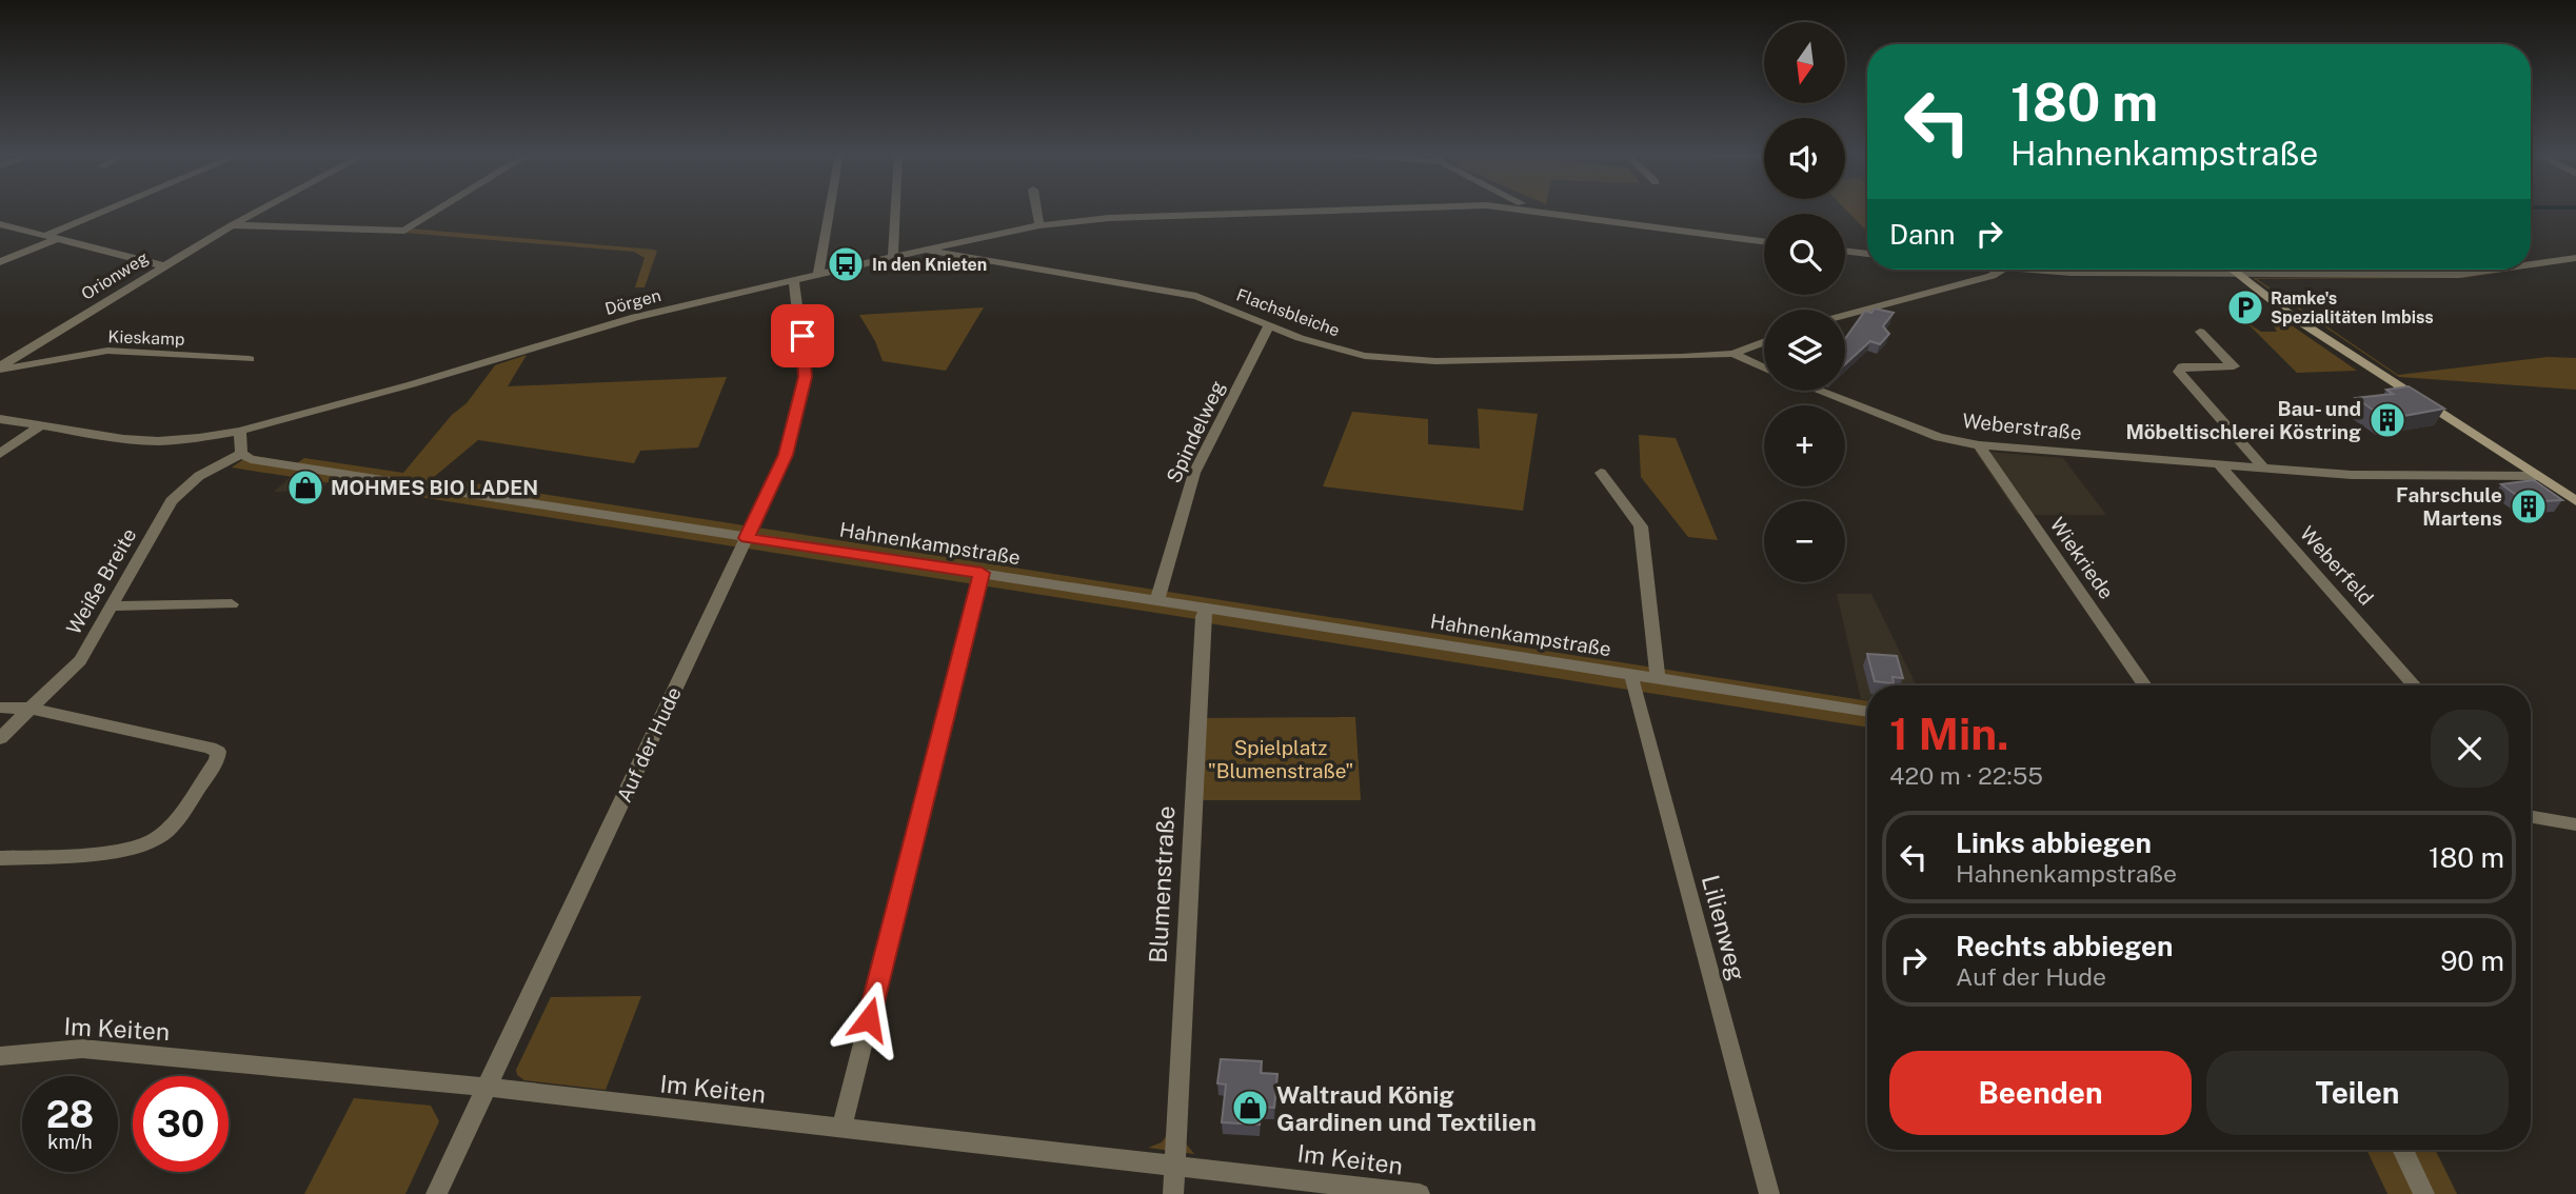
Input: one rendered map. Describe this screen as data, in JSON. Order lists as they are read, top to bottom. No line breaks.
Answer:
{"streets":{"street":["Orionweg","Dörgen","Flachsbleiche","Kieskamp","Weberstraße","Spindelweg","Hahnenkampstraße","Wiekriede","Weberfeld","Weiße Breite","Auf der Hude","Blumenstraße","Lilienweg","Im Keiten"]},"crossings":[["Orionweg","Kieskamp"],["Dörgen","Flachsbleiche"],["Dörgen","Auf der Hude"],["Flachsbleiche","Spindelweg"],["Weberstraße","Wiekriede"],["Weberstraße","Weberfeld"],["Spindelweg","Hahnenkampstraße"],["Hahnenkampstraße","Weiße Breite"],["Hahnenkampstraße","Auf der Hude"],["Hahnenkampstraße","Blumenstraße"],["Hahnenkampstraße","Lilienweg"],["Auf der Hude","Im Keiten"],["Blumenstraße","Im Keiten"]],"parks":["Spielplatz \"Blumenstraße\""],"places":{"bus stop":["In den Knieten"],"parking":["Ramke's Spezialitäten Imbiss"],"building":["Bau- und Möbeltischlerei Köstring","Fahrschule Martens"],"shop":["MOHMES BIO LADEN","Waltraud König Gardinen und Textilien"]},"north":"bottom","page":{"map_buttons":["+","−"],"turn":["180 m","Hahnenkampstraße"],"then":"Dann","heading":["1 Min.","420 m · 22:55"],"list":[{"name":"Links abbiegen","note":"Hahnenkampstraße","value":"180 m"},{"name":"Rechts abbiegen","note":"Auf der Hude","value":"90 m"}],"buttons":["Beenden","Teilen"],"speed":"28 km/h","limit":"30"}}
